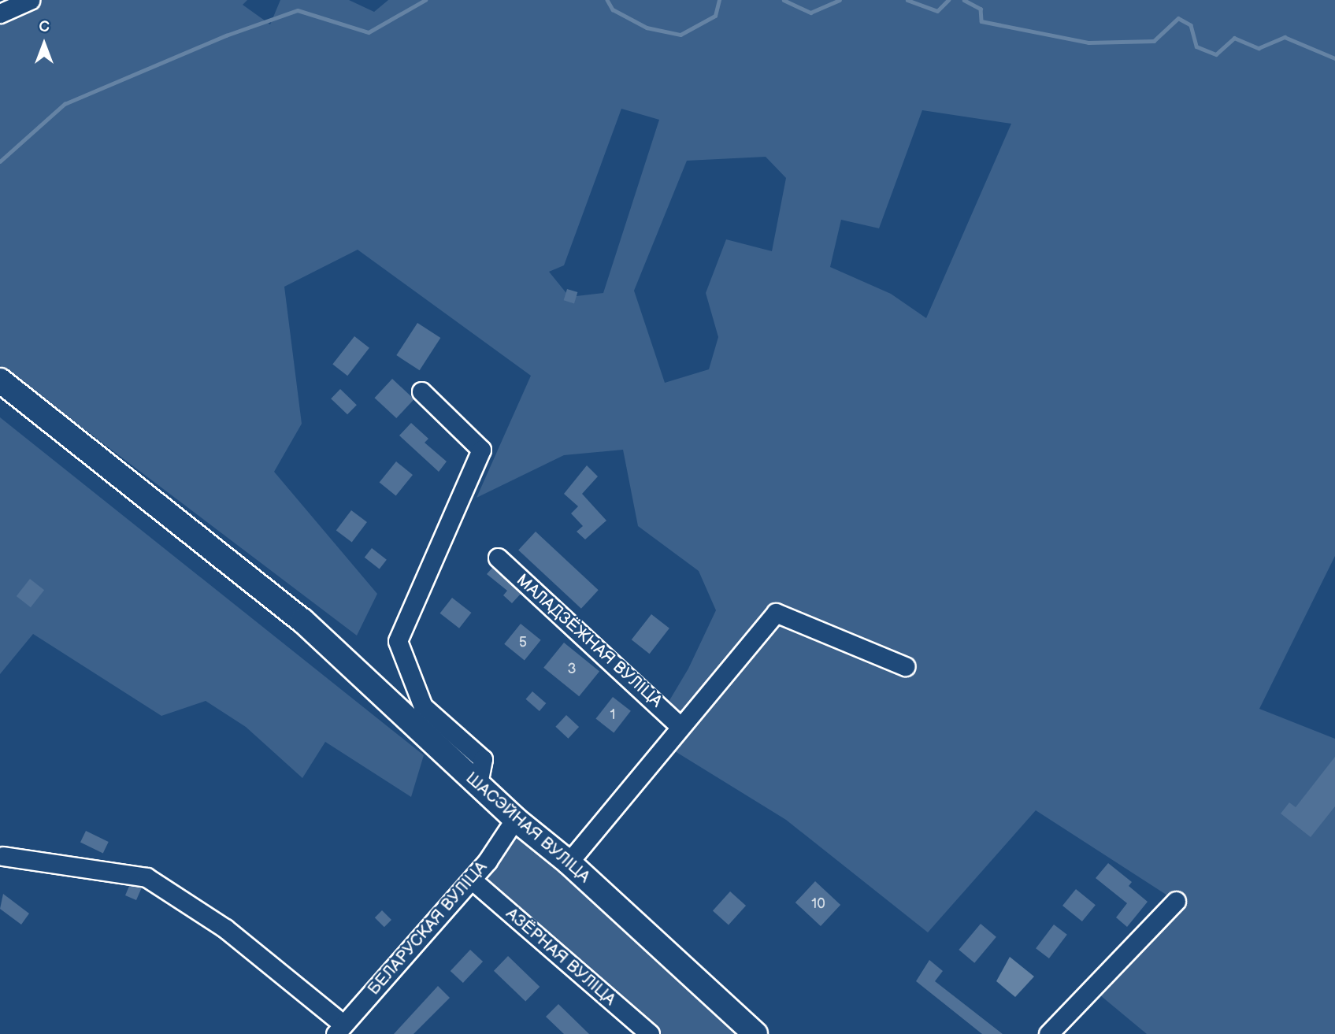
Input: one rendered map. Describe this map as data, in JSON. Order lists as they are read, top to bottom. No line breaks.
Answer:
{"streets":{"main road":["ШАСЭЙНАЯ ВУЛІЦА"],"street":["МАЛАДЗЁЖНАЯ ВУЛІЦА","БЕЛАРУСКАЯ ВУЛІЦА","АЗЁРНАЯ ВУЛІЦА"]},"crossings":[["ШАСЭЙНАЯ ВУЛІЦА","БЕЛАРУСКАЯ ВУЛІЦА"],["БЕЛАРУСКАЯ ВУЛІЦА","АЗЁРНАЯ ВУЛІЦА"]],"house_numbers":["5","3","1","10"],"north":"top"}
